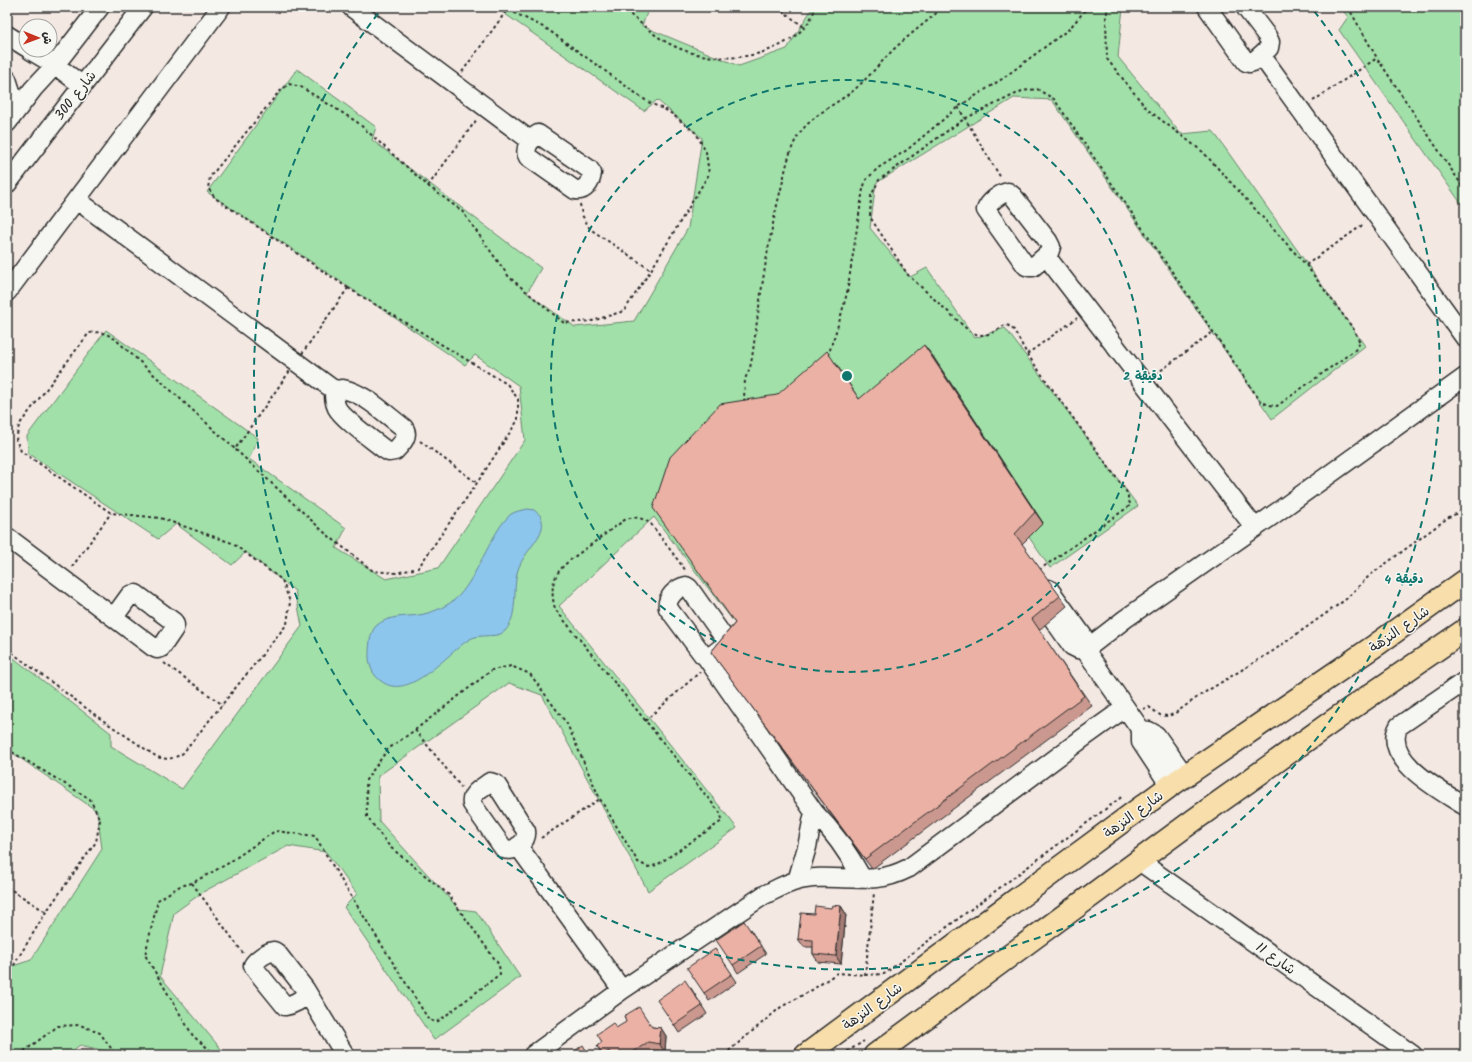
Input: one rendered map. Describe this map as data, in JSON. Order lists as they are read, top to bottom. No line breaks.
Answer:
{"streets":{"main road":["شارع النزهة"],"street":["شارع 300","شارع 11"]},"north":"right","rings":["2 دقيقة","4 دقيقة"]}
